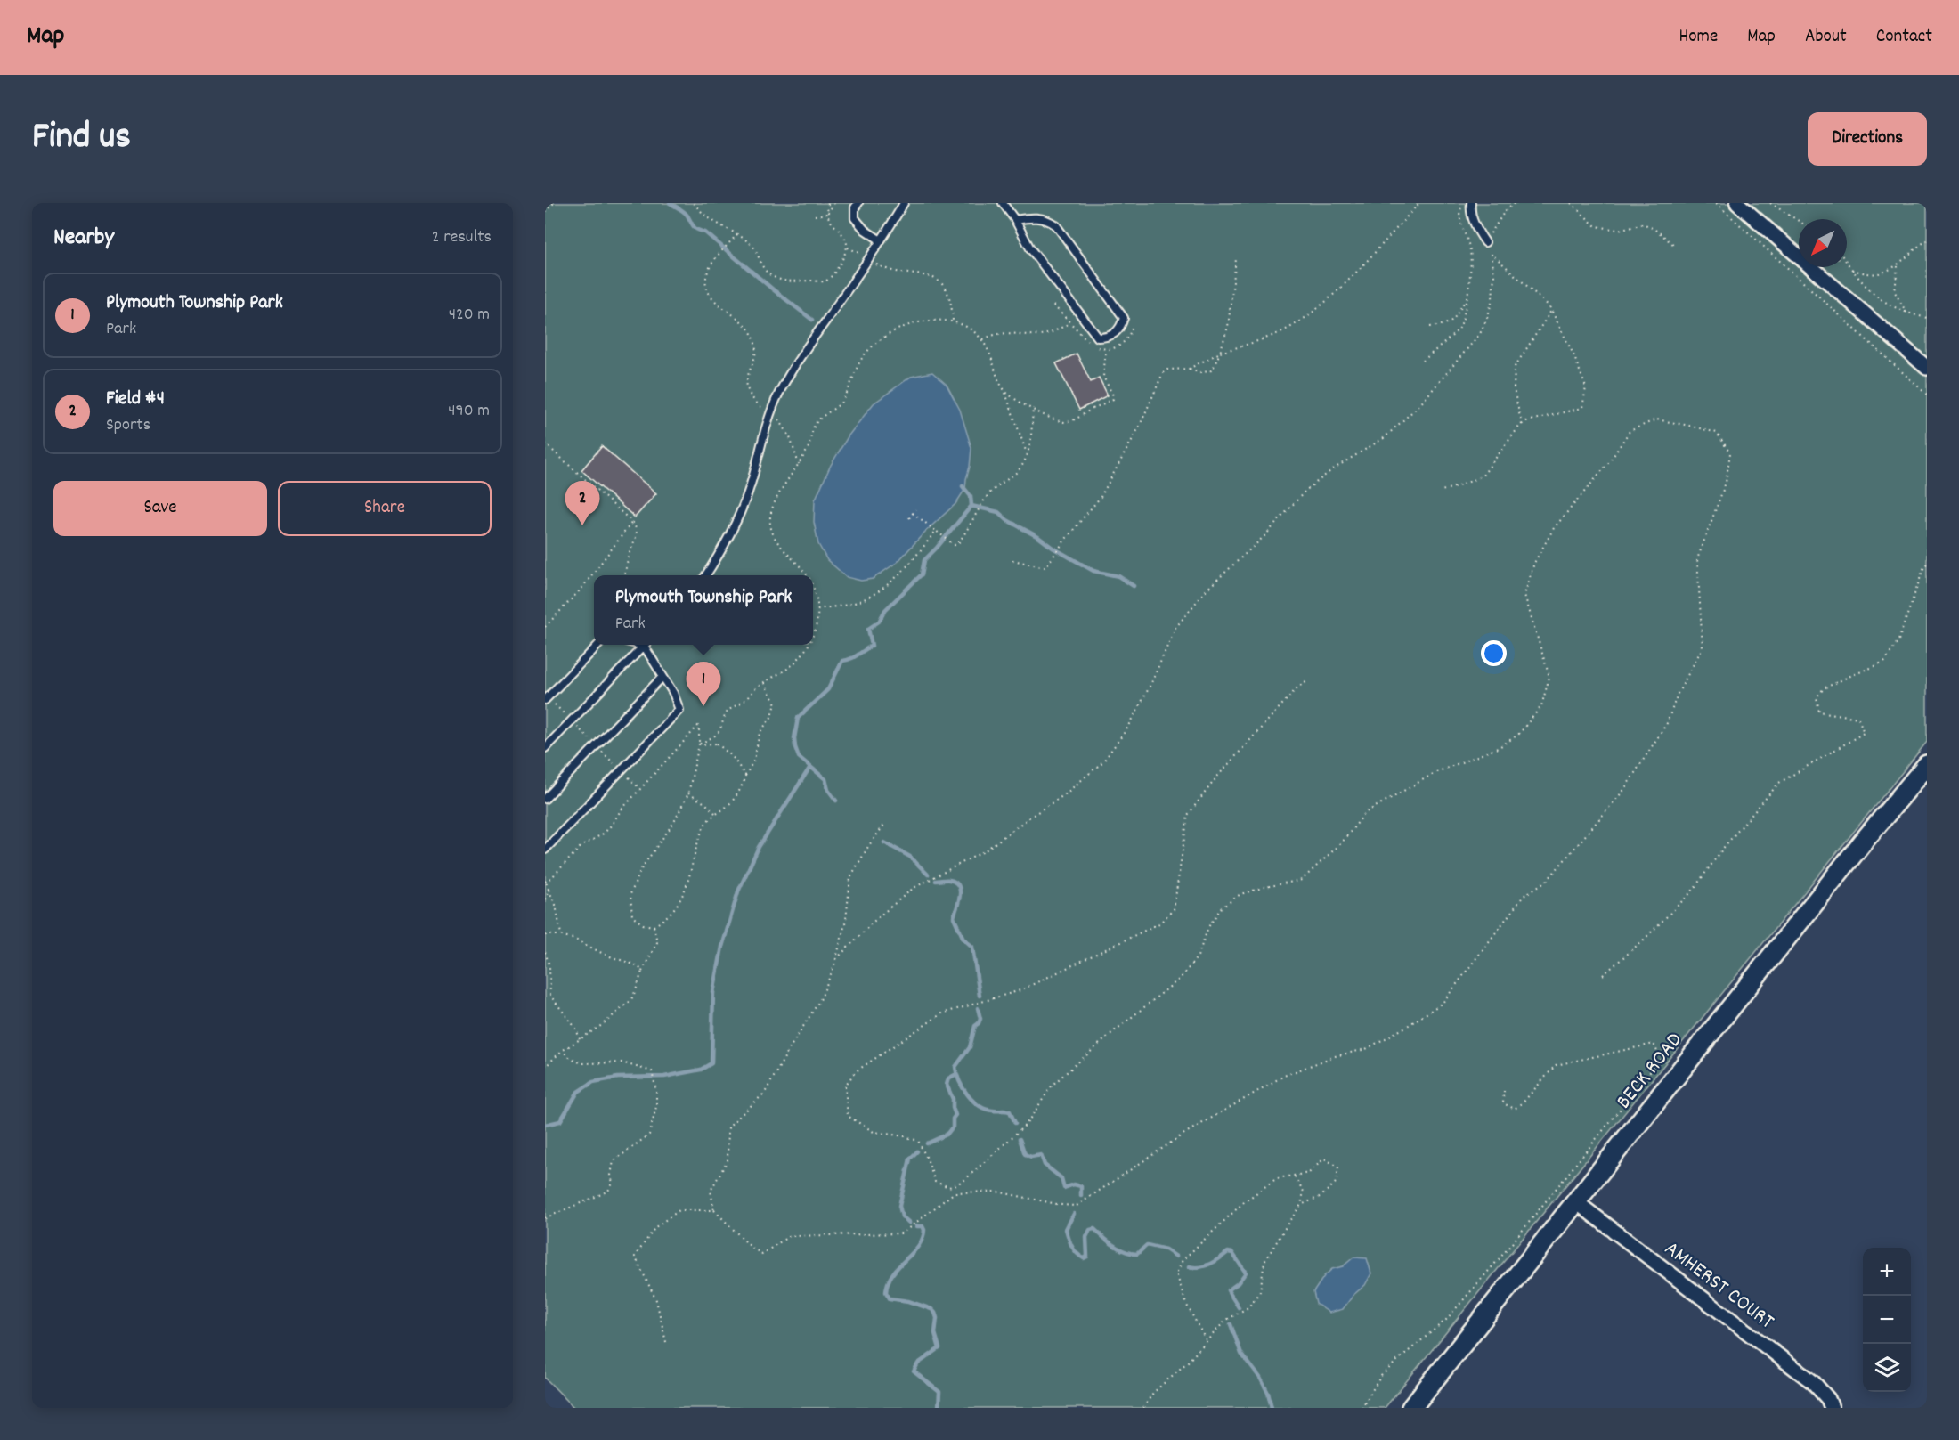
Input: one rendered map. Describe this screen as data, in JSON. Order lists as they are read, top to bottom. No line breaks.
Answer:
{"streets":{"main road":["BECK ROAD"],"street":["AMHERST COURT"]},"crossings":[["BECK ROAD","AMHERST COURT"]],"north":"bottom left","page":{"header":"Map","nav":["Home","Map","About","Contact"],"title":"Find us","buttons":["Directions",["Save","Share"]],"heading":["Nearby","2 results"],"list":[{"mark":"1","name":"Plymouth Township Park","note":"Park","value":"420 m"},{"mark":"2","name":"Field #4","note":"Sports","value":"490 m"}],"pins":["2","1"],"popup":["Plymouth Township Park","Park"],"map_buttons":["+","−"]}}
